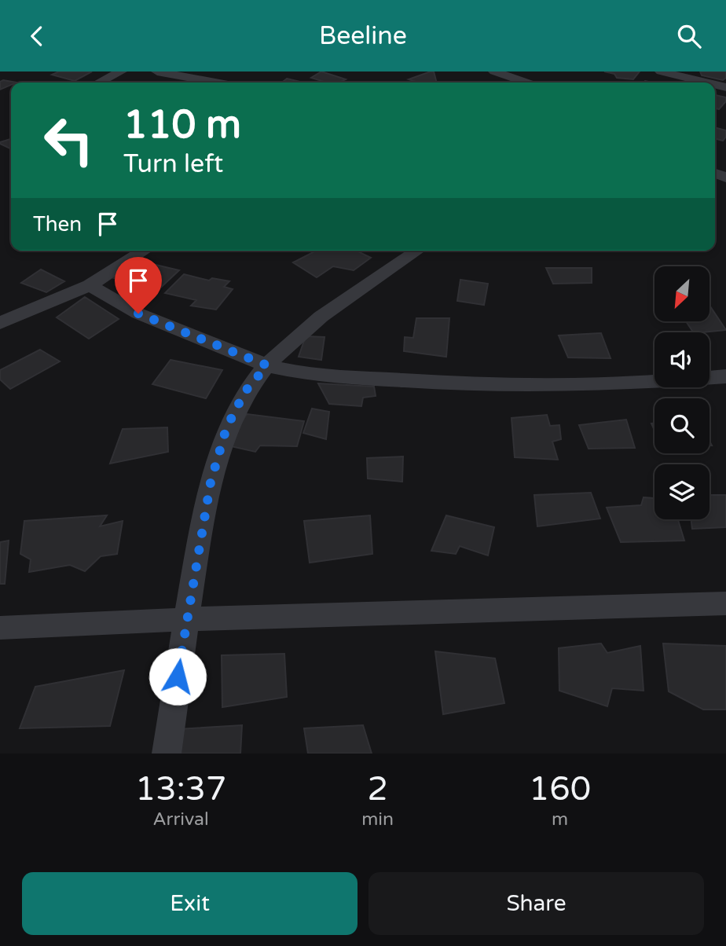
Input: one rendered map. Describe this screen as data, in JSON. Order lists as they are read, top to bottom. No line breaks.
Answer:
{"north":"bottom left","page":{"header":"Beeline","turn":["110 m","Turn left"],"then":"Then","eta":["13:37","Arrival","2","min","160","m"],"buttons":["Exit","Share"]}}
